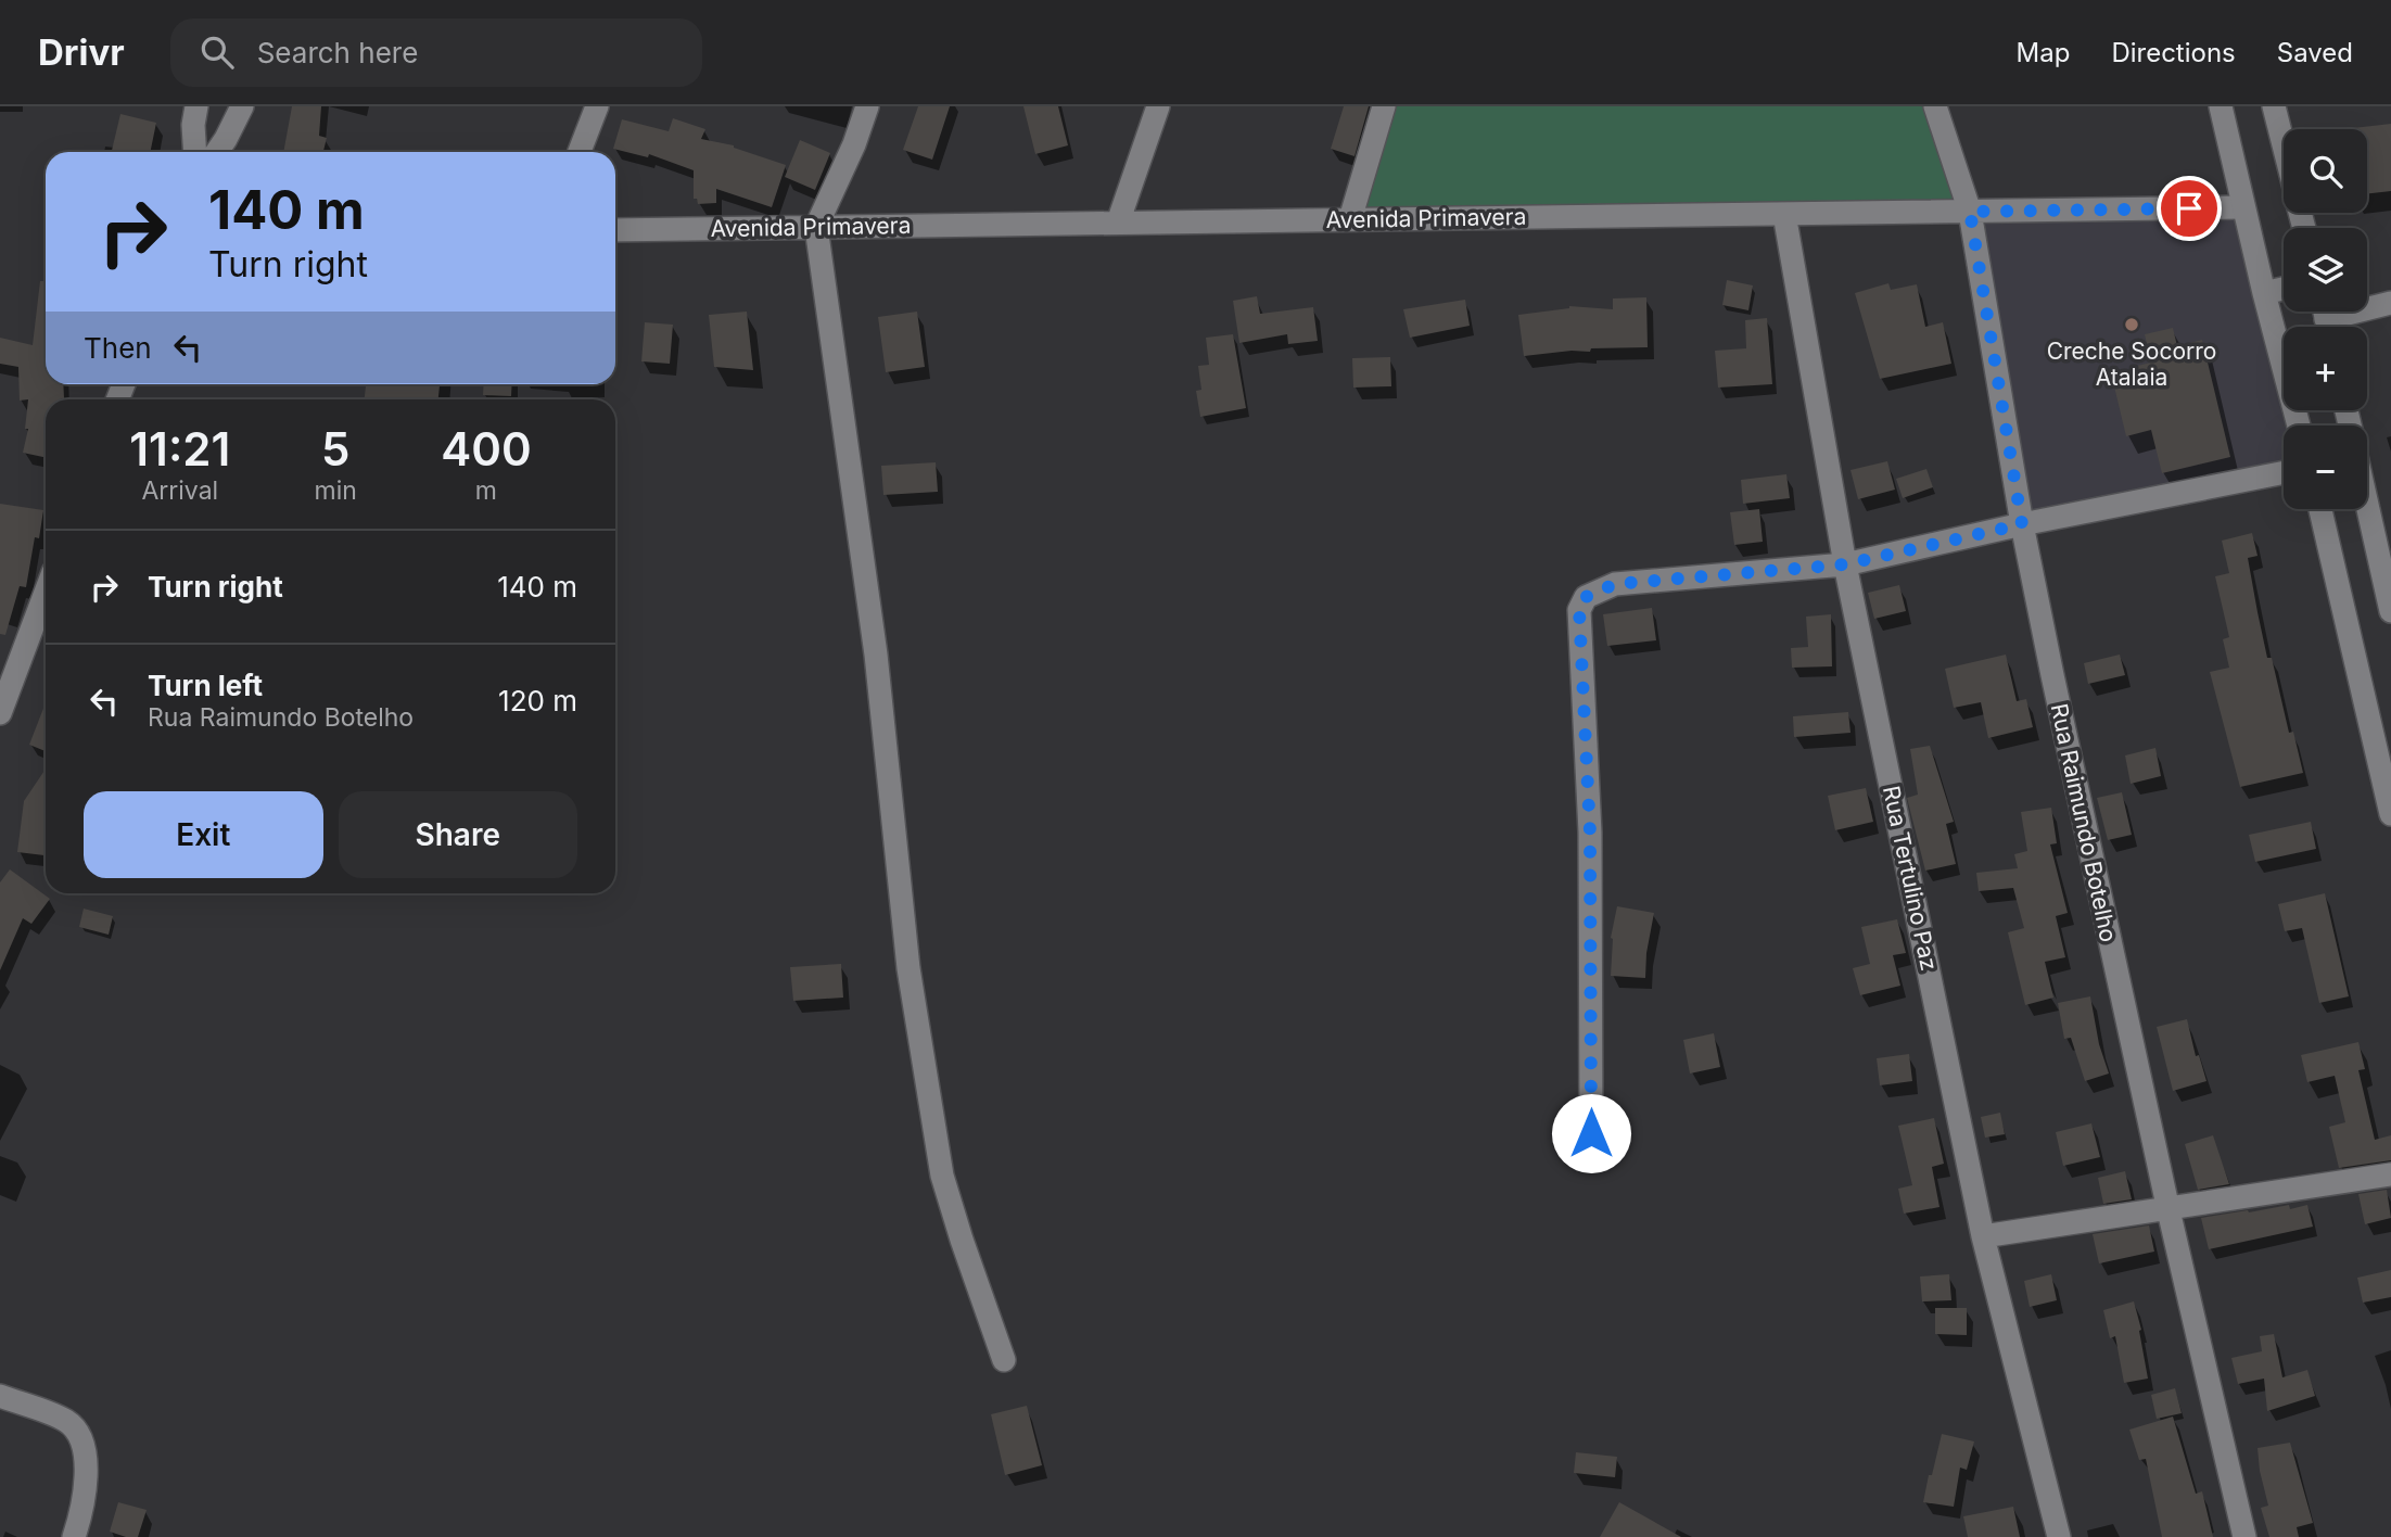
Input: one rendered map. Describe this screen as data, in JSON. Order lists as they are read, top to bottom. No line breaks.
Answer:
{"streets":{"street":["Avenida Primavera","Rua Raimundo Botelho","Rua Tertulino Paz"]},"crossings":[["Avenida Primavera","Rua Raimundo Botelho"],["Avenida Primavera","Rua Tertulino Paz"]],"places":["Creche Socorro Atalaia"],"page":{"header":"Drivr","search":"Search here","nav":["Map","Directions","Saved"],"map_buttons":["+","−"],"turn":["140 m","Turn right"],"then":"Then","eta":["11:21","Arrival","5","min","400","m"],"list":[{"name":"Turn right","value":"140 m"},{"name":"Turn left","note":"Rua Raimundo Botelho","value":"120 m"}],"buttons":["Exit","Share"]}}
